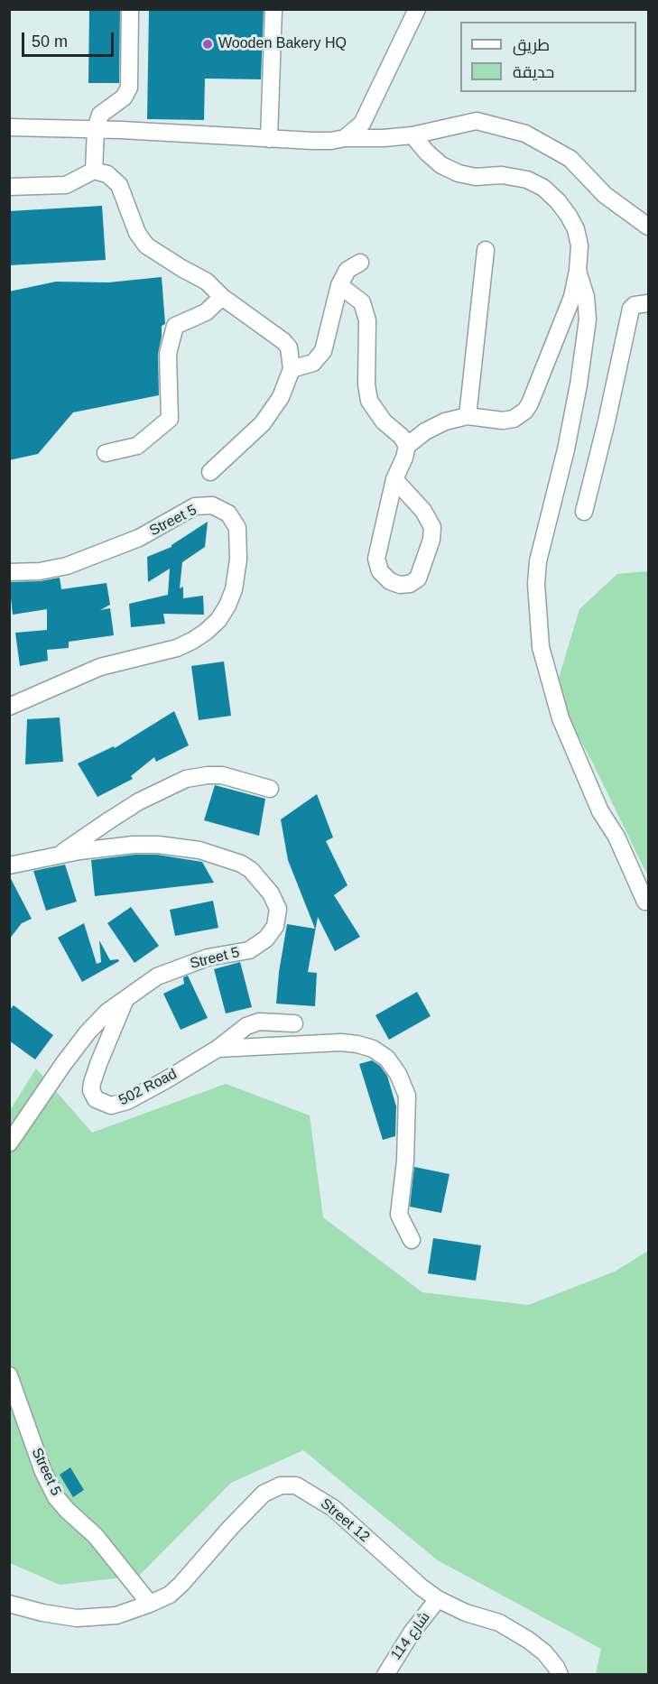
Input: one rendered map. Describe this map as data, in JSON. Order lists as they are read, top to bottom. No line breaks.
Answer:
{"streets":{"street":["Street 5","502 Road","Street 12","شارع 114"]},"crossings":[["Street 5","502 Road"],["Street 5","Street 12"],["Street 12","شارع 114"]],"places":["Wooden Bakery HQ"],"legend":["طريق","حديقة"],"scale_bar":"50 m"}
